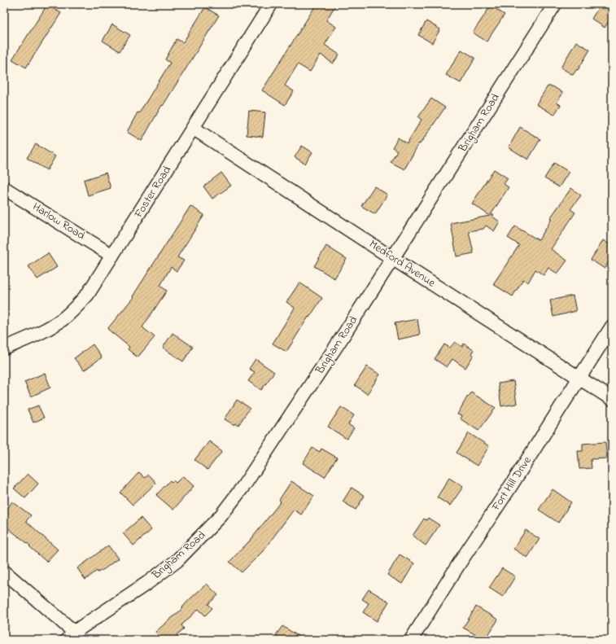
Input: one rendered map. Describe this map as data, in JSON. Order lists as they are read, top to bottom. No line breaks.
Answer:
{"streets":{"street":["Brigham Road","Foster Road","Harlow Road","Medford Avenue","Fort Hill Drive"]},"crossings":[["Brigham Road","Medford Avenue"],["Foster Road","Harlow Road"],["Foster Road","Medford Avenue"],["Medford Avenue","Fort Hill Drive"]]}
